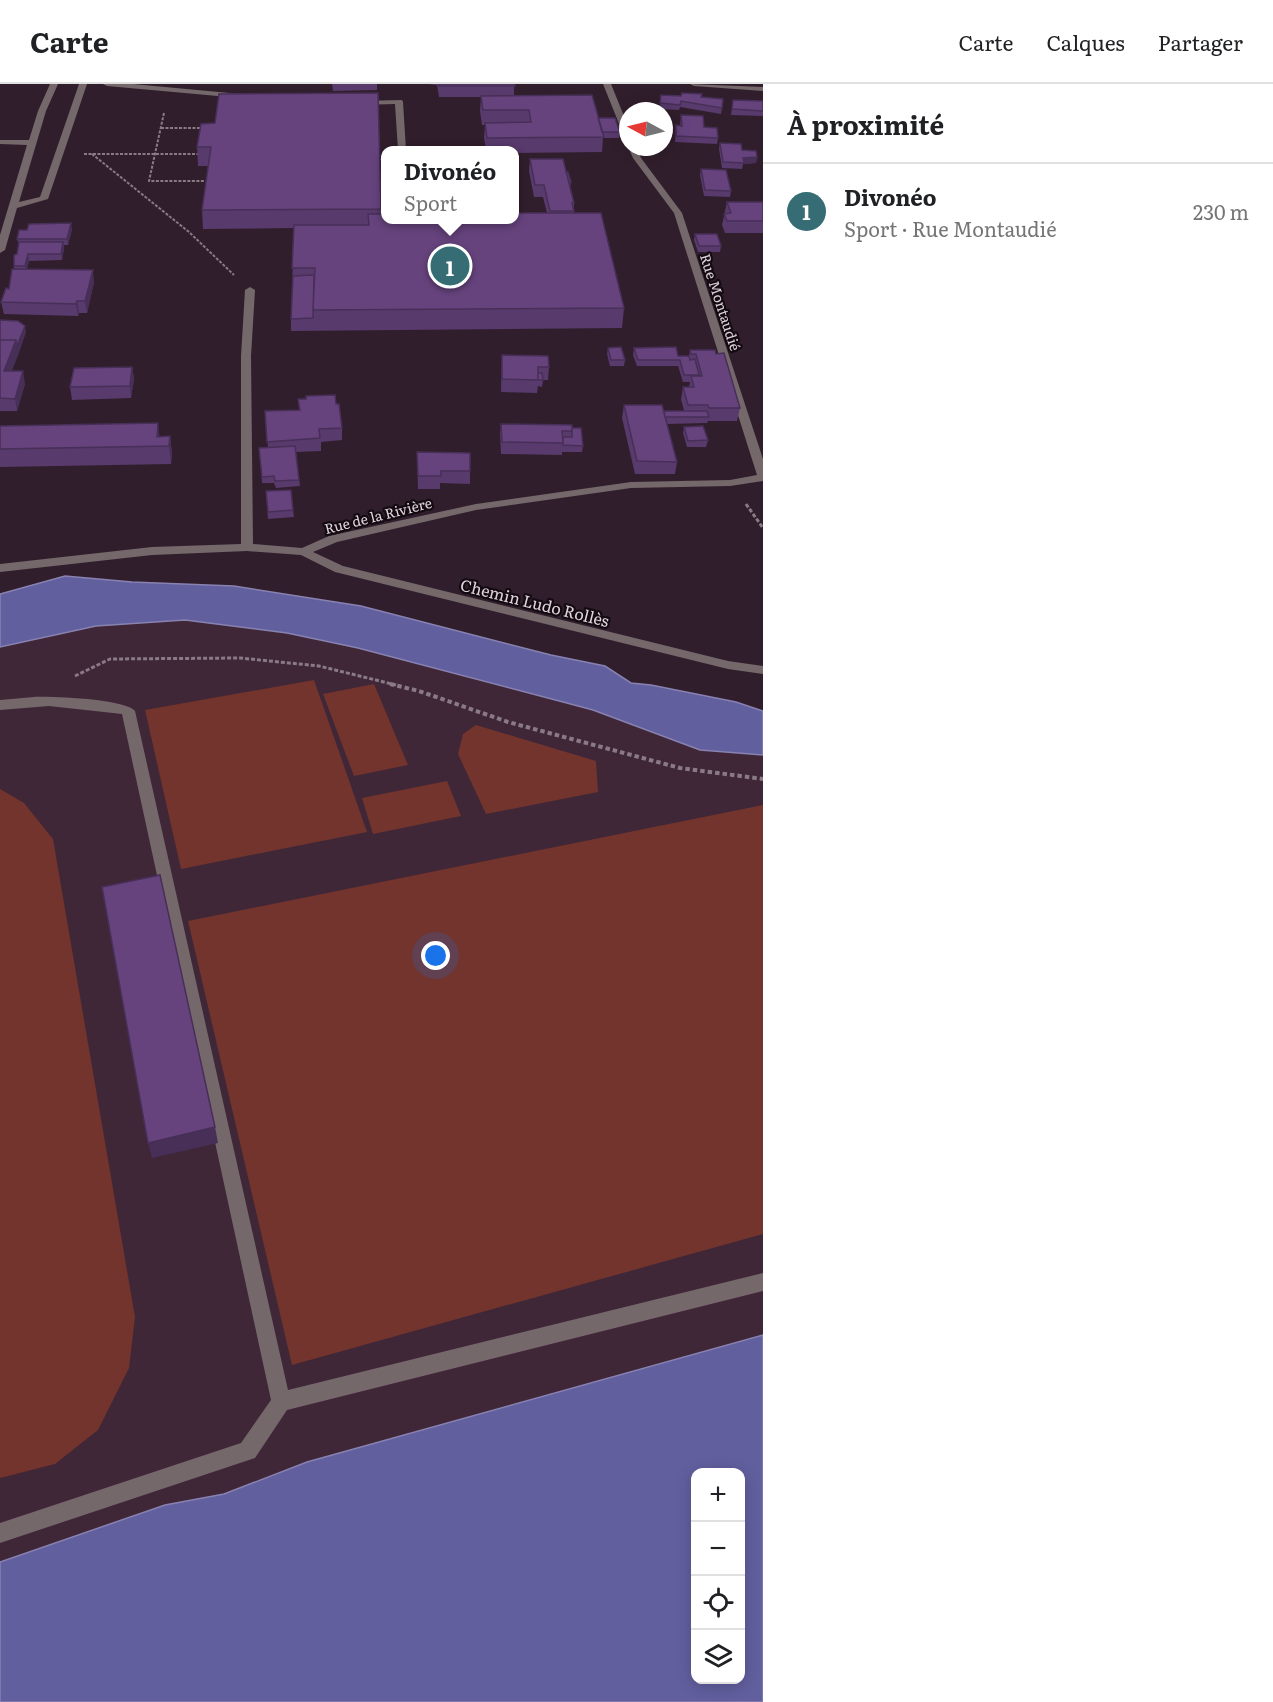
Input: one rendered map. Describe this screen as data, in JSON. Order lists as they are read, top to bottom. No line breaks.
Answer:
{"streets":{"street":["Rue Montaudié","Rue de la Rivière","Chemin Ludo Rollès"]},"crossings":[["Rue Montaudié","Rue de la Rivière"],["Rue de la Rivière","Chemin Ludo Rollès"]],"north":"left","page":{"header":"Carte","nav":["Carte","Calques","Partager"],"heading":"À proximité","popup":["Divonéo","Sport"],"list":[{"mark":"1","name":"Divonéo","note":"Sport · Rue Montaudié","value":"230 m"}],"pins":"1","map_buttons":["+","−"]}}
